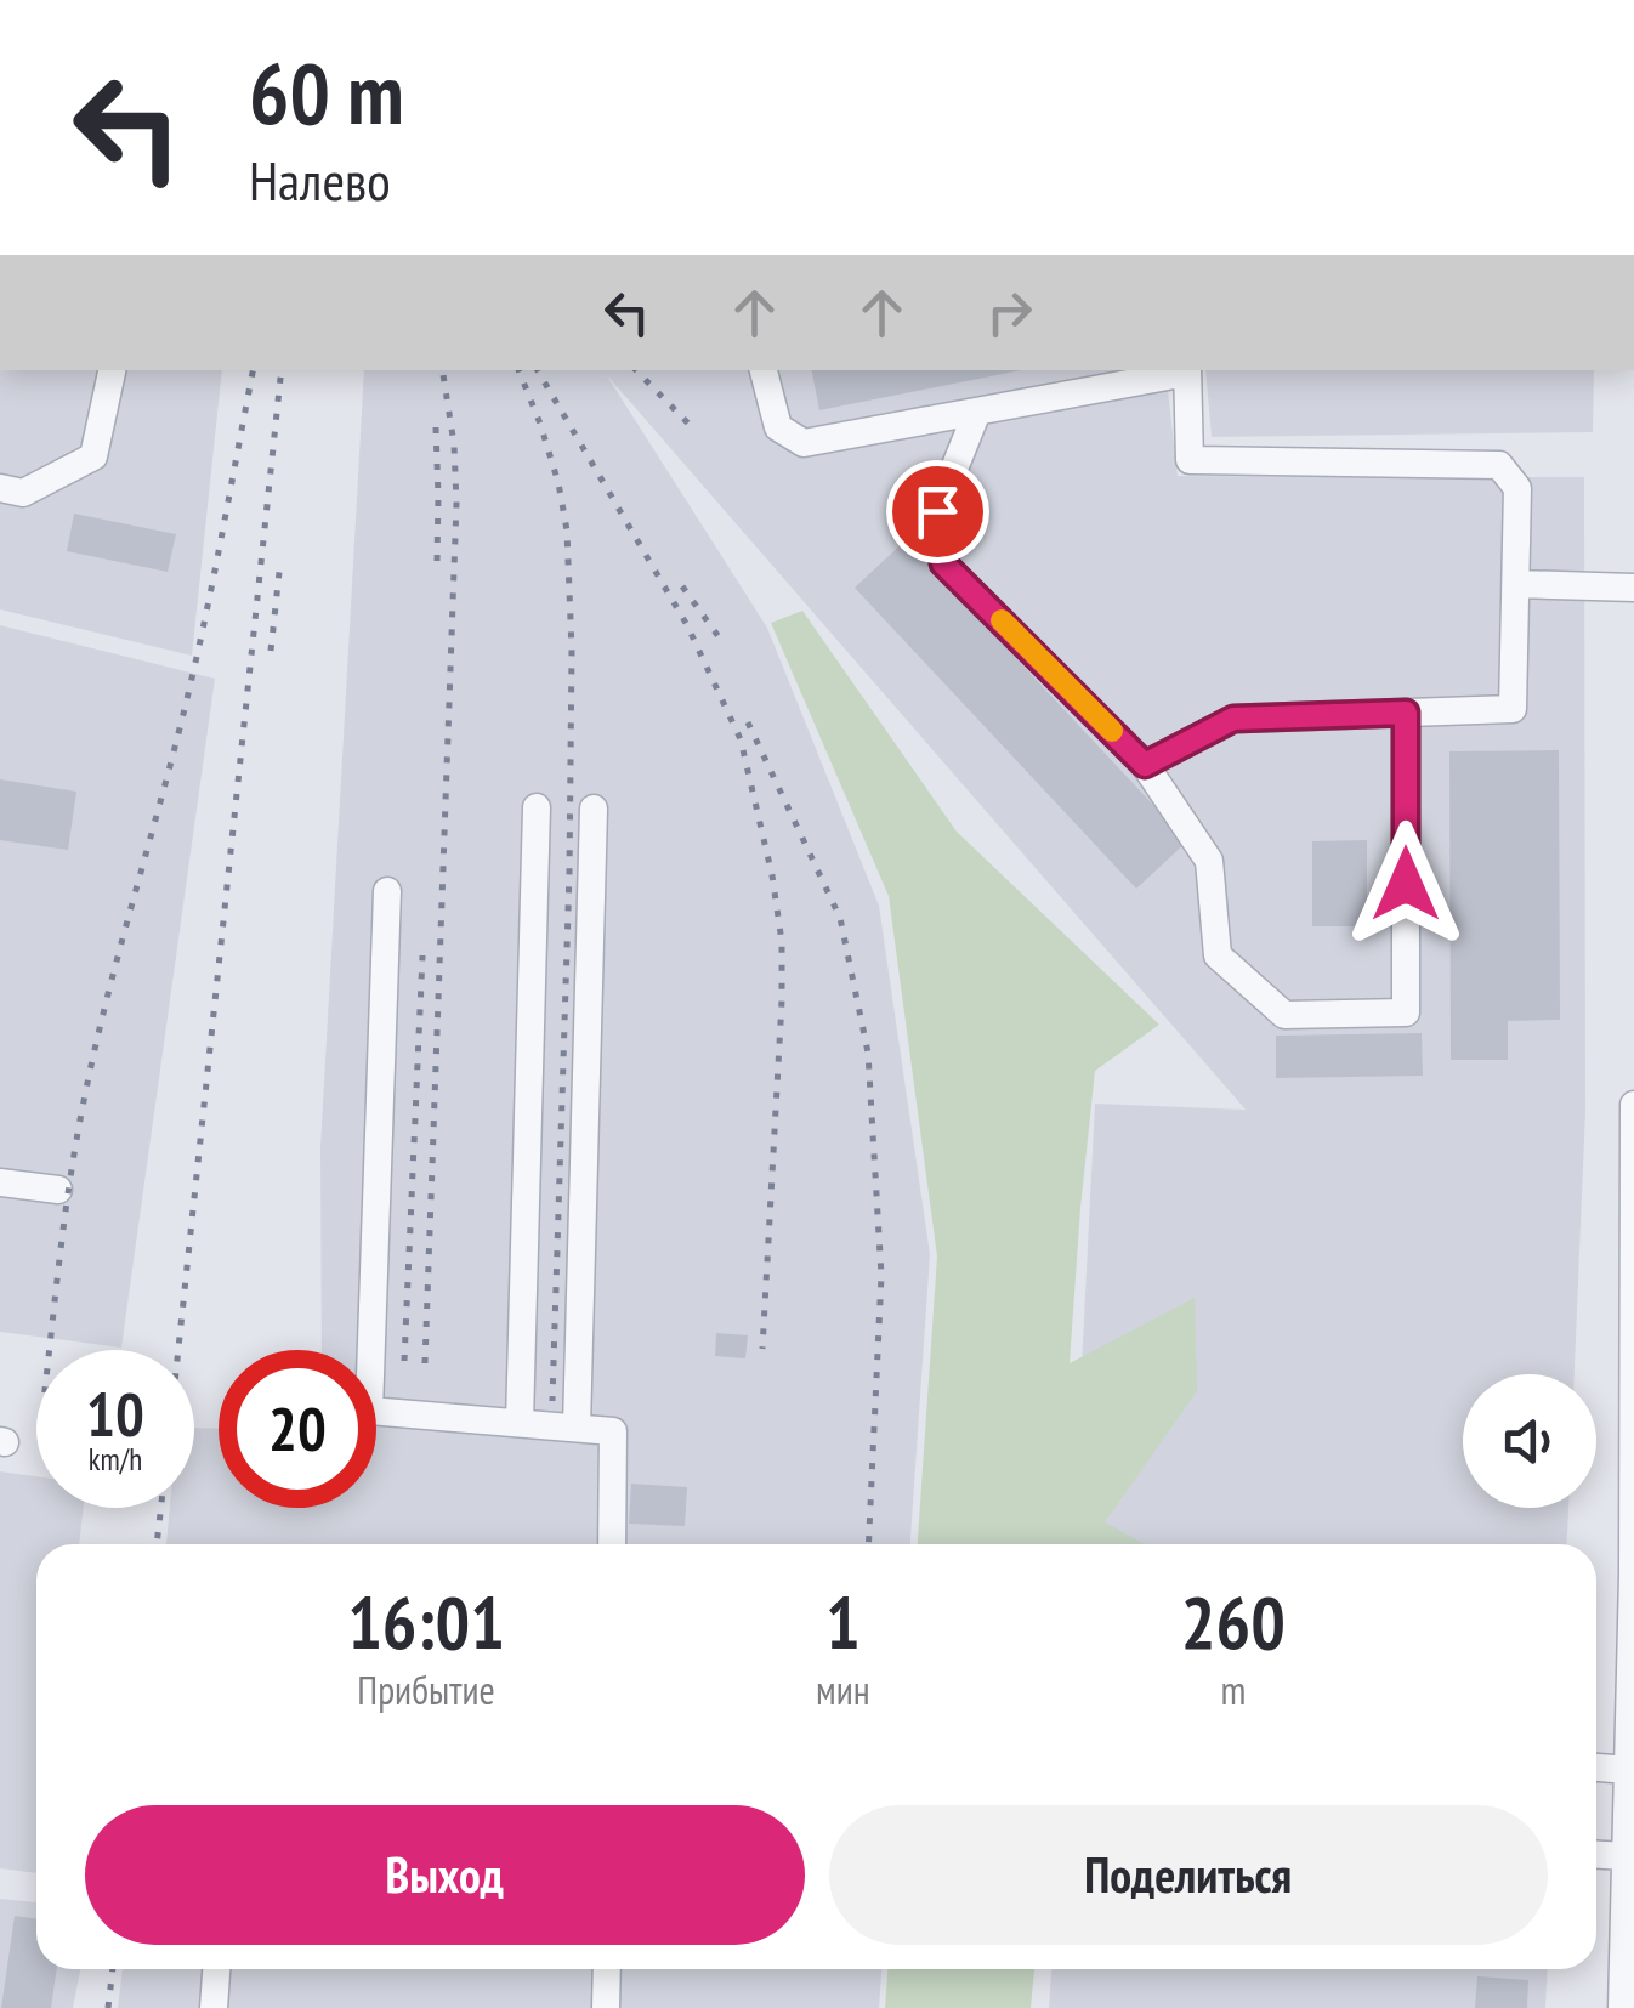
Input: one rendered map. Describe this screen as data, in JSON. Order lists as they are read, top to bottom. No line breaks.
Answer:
{"page":{"turn":["60 m","Налево"],"speed":"10 km/h","limit":"20","eta":["16:01","Прибытие","1","мин","260","m"],"buttons":["Выход","Поделиться"]}}
